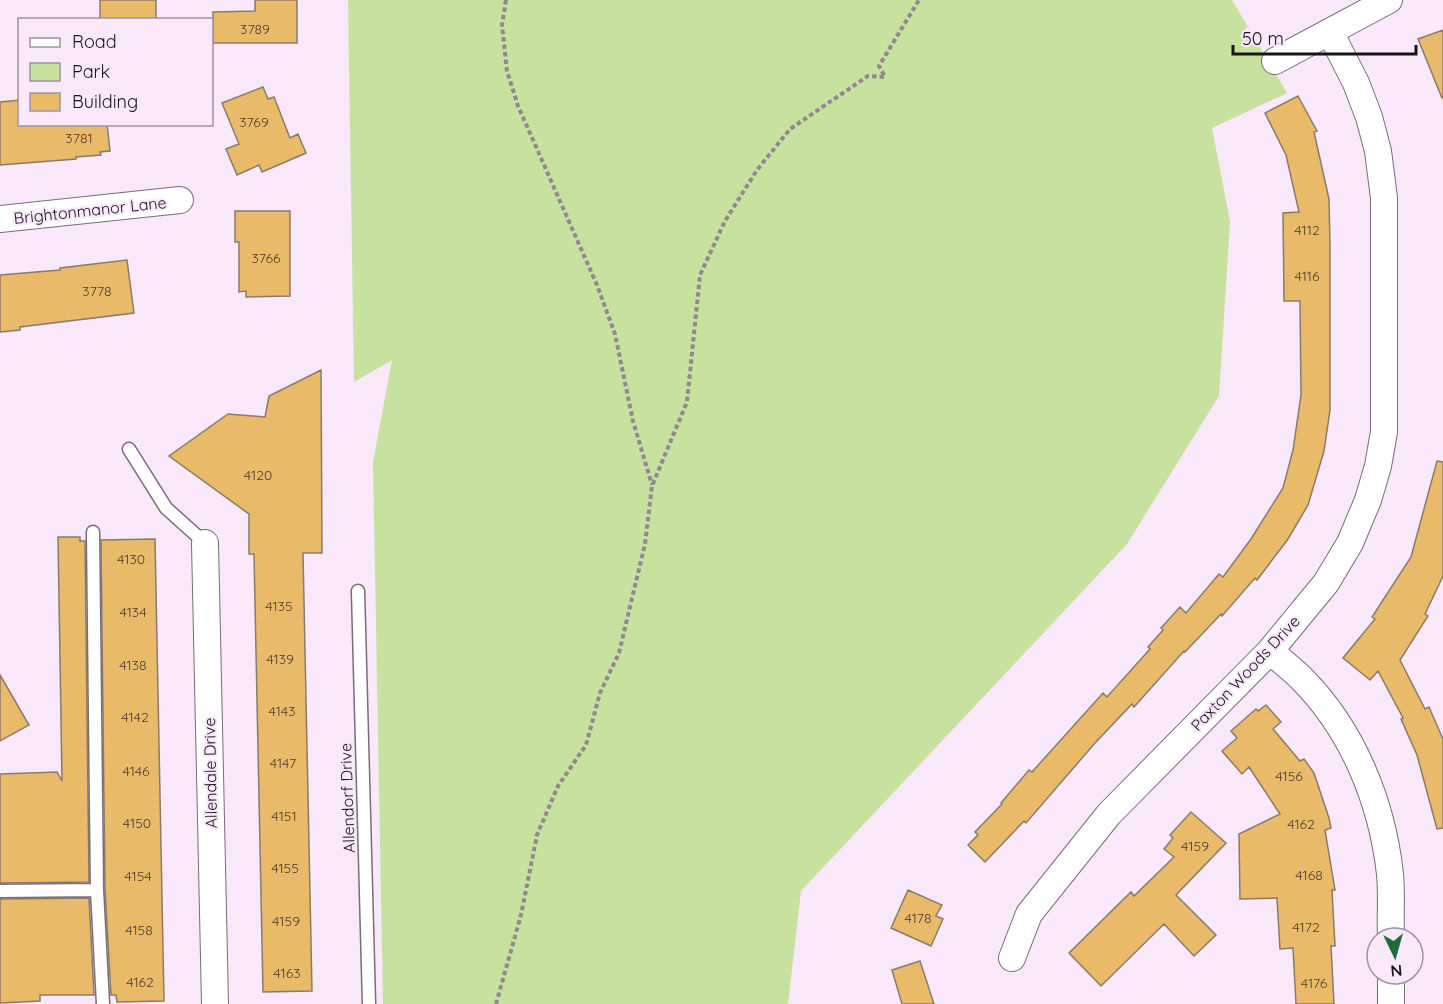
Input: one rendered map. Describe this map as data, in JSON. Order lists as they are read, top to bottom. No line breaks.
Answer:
{"streets":{"street":["Brightonmanor Lane","Paxton Woods Drive","Allendale Drive"],"lane":["Allendorf Drive"]},"house_numbers":["3789","3769","3781","4112","3766","4116","3778","4120","4130","4135","4134","4139","4138","4143","4142","4147","4146","4156","4151","4150","4162","4159","4155","4168","4154","4178","4159","4172","4158","4163","4162","4176"],"legend":["Road","Park","Building"],"scale_bar":"50 m","north":"bottom"}
